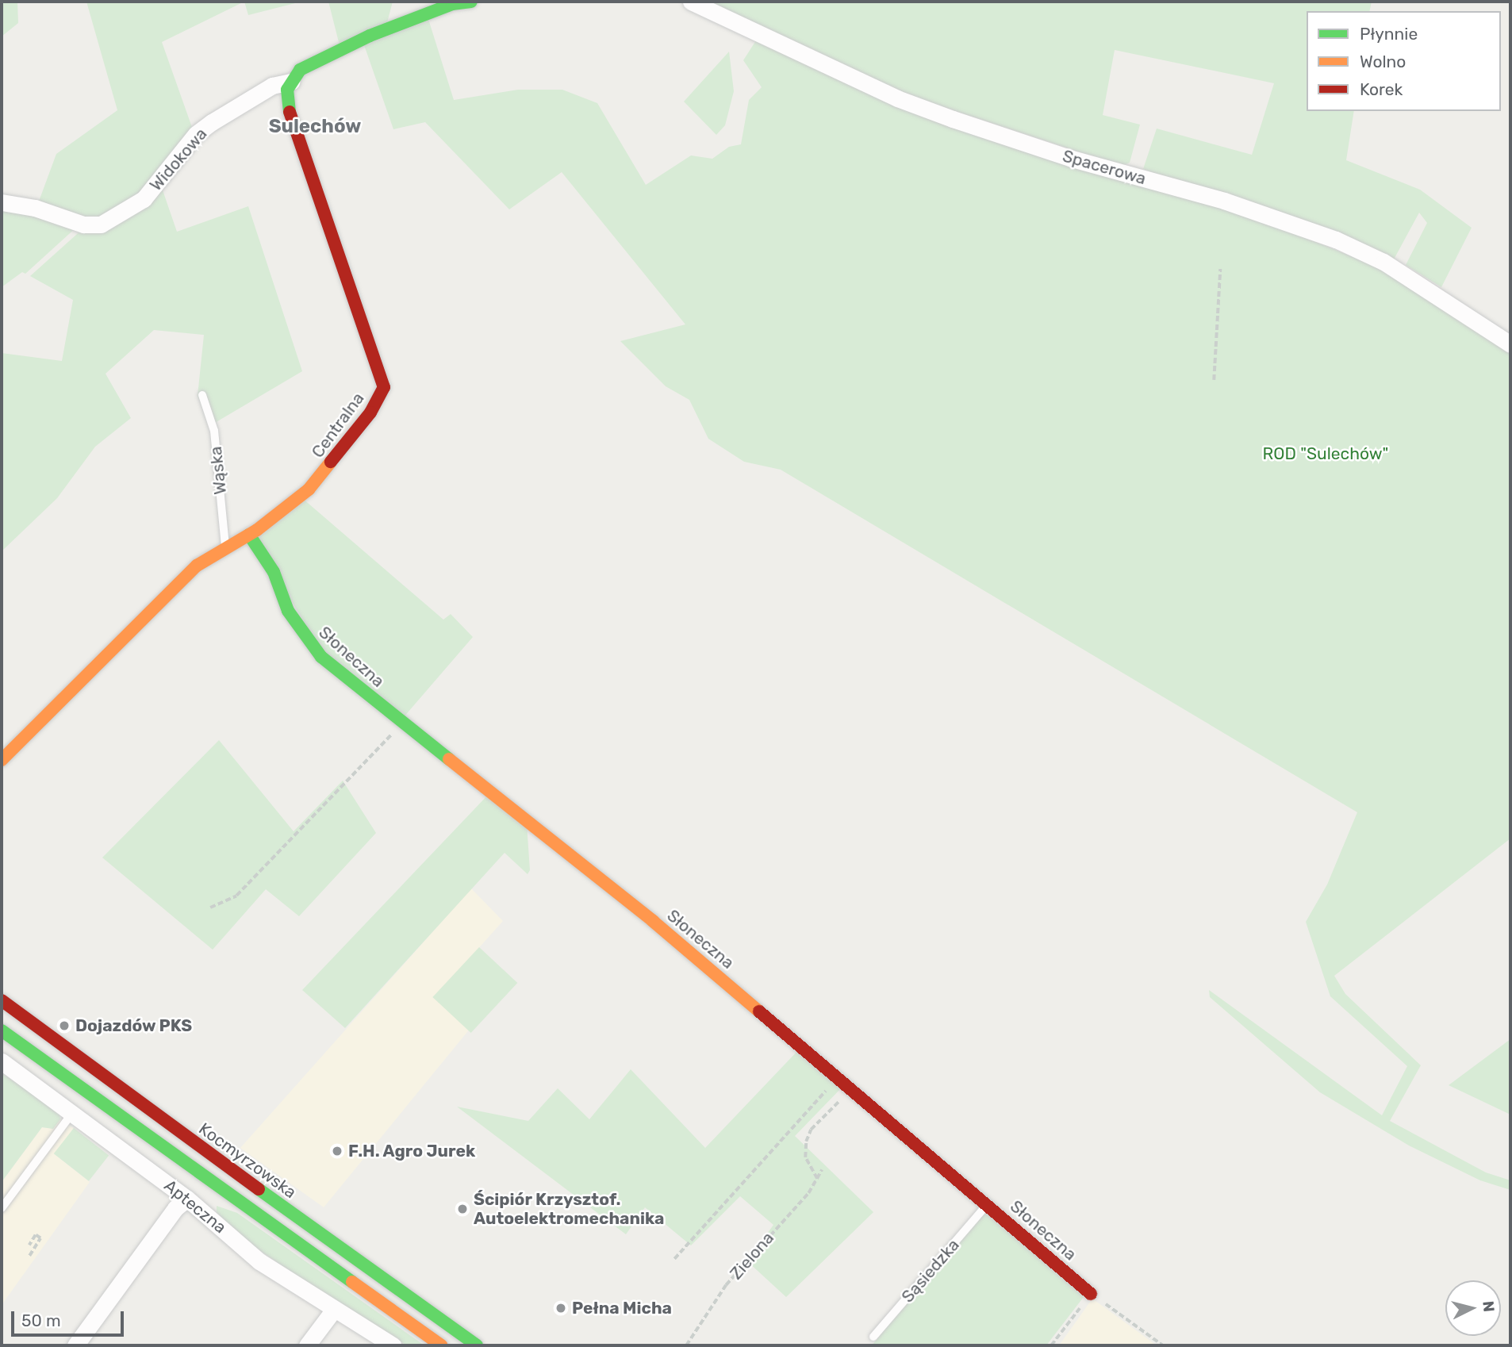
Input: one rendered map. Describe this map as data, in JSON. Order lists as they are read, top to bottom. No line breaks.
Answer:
{"streets":{"street":["Widokowa","Spacerowa","Centralna","Słoneczna","Kocmyrzowska","Apteczna"],"lane":["Wąska","Sąsiedzka"],"path":["Zielona"]},"crossings":[["Widokowa","Centralna"],["Centralna","Wąska"],["Centralna","Słoneczna"],["Słoneczna","Sąsiedzka"]],"districts":["Sulechów"],"parks":["ROD \"Sulechów\""],"places":["Dojazdów PKS","F.H. Agro Jurek","Ścipiór Krzysztof. Autoelektromechanika","Pełna Micha"],"legend":["Płynnie","Wolno","Korek"],"scale_bar":"50 m","north":"right"}
